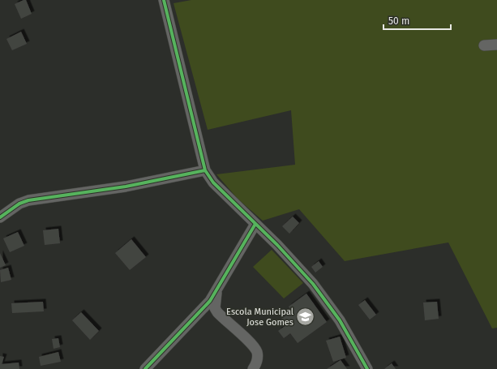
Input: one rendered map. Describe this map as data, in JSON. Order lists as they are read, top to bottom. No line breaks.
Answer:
{"places":{"school or university":["Escola Municipal Jose Gomes"]},"scale_bar":"50 m"}
